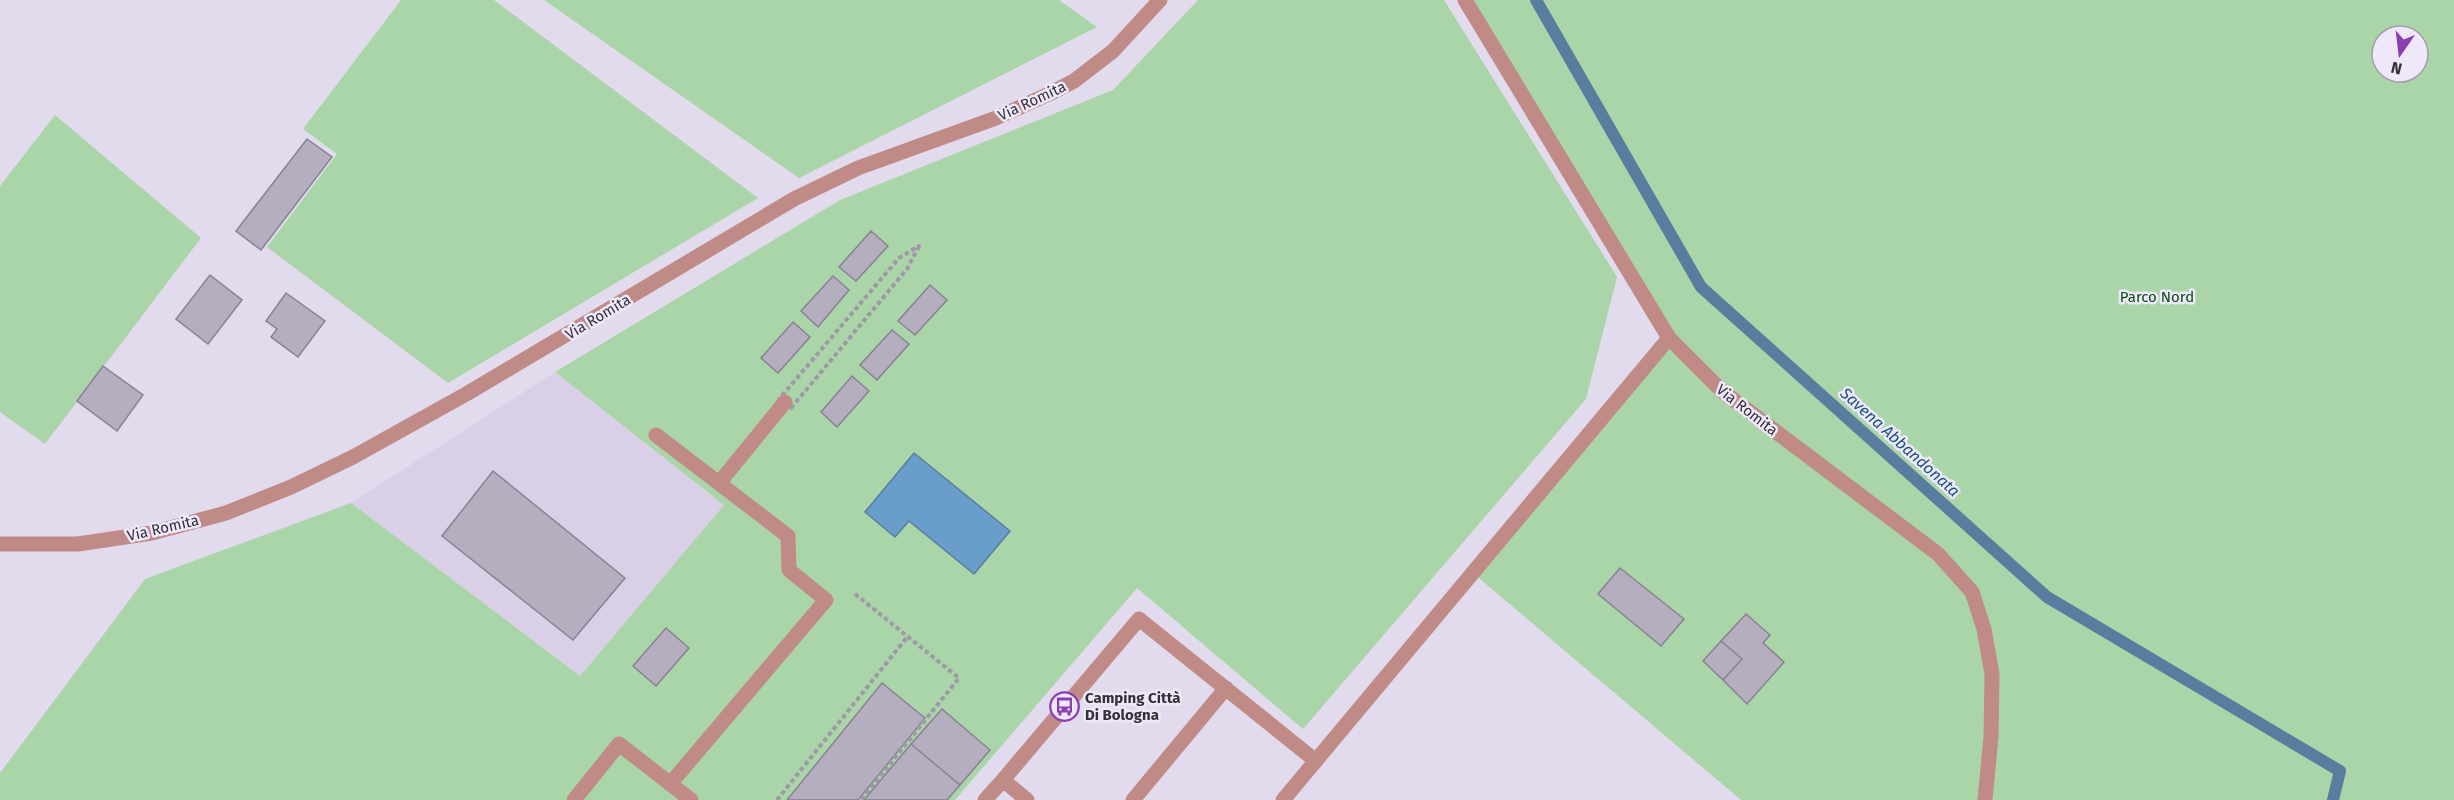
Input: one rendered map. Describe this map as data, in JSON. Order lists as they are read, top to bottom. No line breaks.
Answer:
{"streets":{"street":["Via Romita"]},"water":["Savena Abbandonata"],"parks":["Parco Nord"],"places":{"bus stop":["Camping Città Di Bologna"]},"north":"bottom"}
